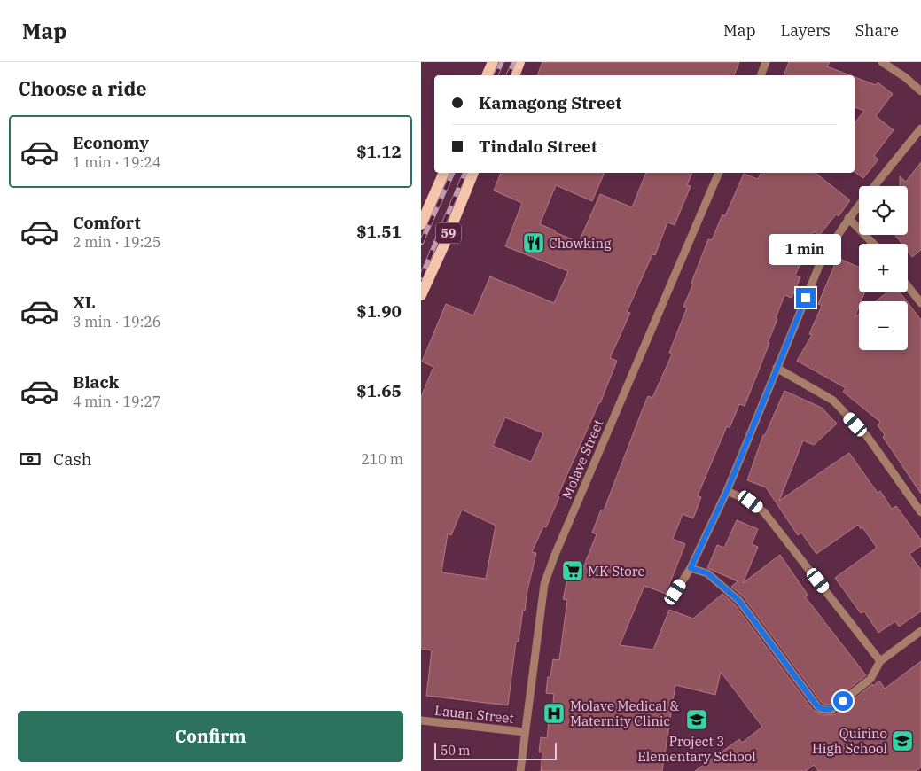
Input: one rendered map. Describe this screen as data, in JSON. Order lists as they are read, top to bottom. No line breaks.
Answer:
{"streets":{"main road":["59"],"street":["Molave Street","Lauan Street"]},"crossings":[["Molave Street","Lauan Street"]],"places":{"restaurant":["Chowking"],"supermarket":["MK Store"],"hospital":["Molave Medical & Maternity Clinic"],"school or university":["Project 3 Elementary School","Quirino High School"]},"scale_bar":"50 m","page":{"header":"Map","nav":["Map","Layers","Share"],"heading":"Choose a ride","banner":["Kamagong Street","Tindalo Street"],"list":[{"name":"Economy","note":"1 min · 19:24","value":"$1.12"},{"name":"Comfort","note":"2 min · 19:25","value":"$1.51"},{"name":"XL","note":"3 min · 19:26","value":"$1.90"},{"name":"Black","note":"4 min · 19:27","value":"$1.65"}],"map_buttons":["+","−"],"bubble":"1 min","pay":["Cash","210 m"],"buttons":"Confirm","scale":"50 m"}}
